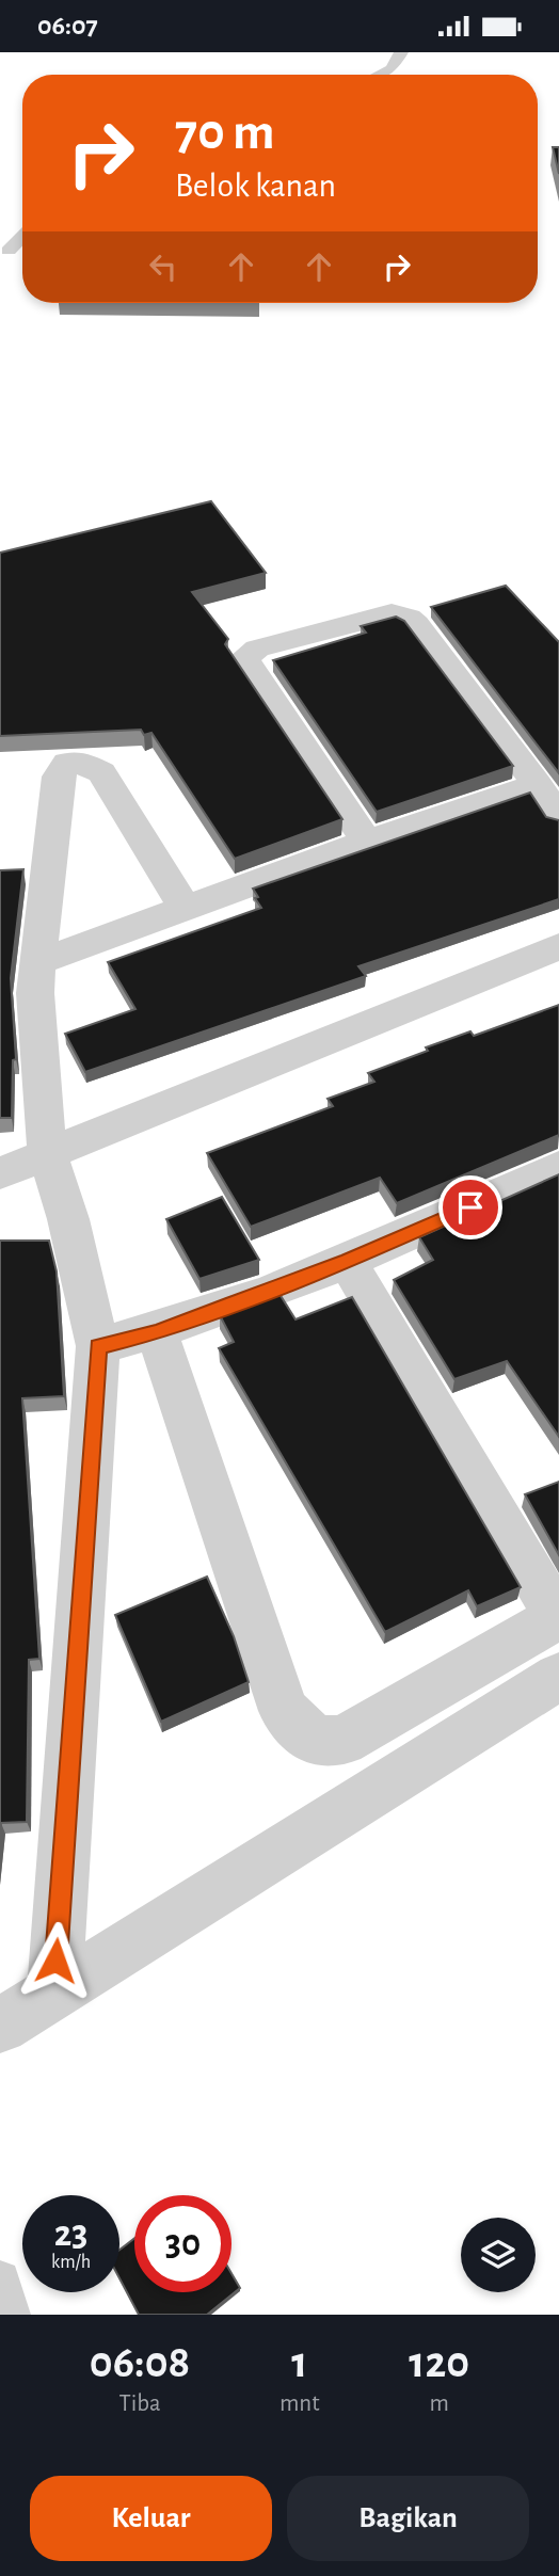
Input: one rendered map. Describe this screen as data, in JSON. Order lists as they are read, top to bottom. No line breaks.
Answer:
{"page":{"status":"06:07","turn":["70 m","Belok kanan"],"speed":"23 km/h","limit":"30","eta":["06:08","Tiba","1","mnt","120","m"],"buttons":["Keluar","Bagikan"]}}
